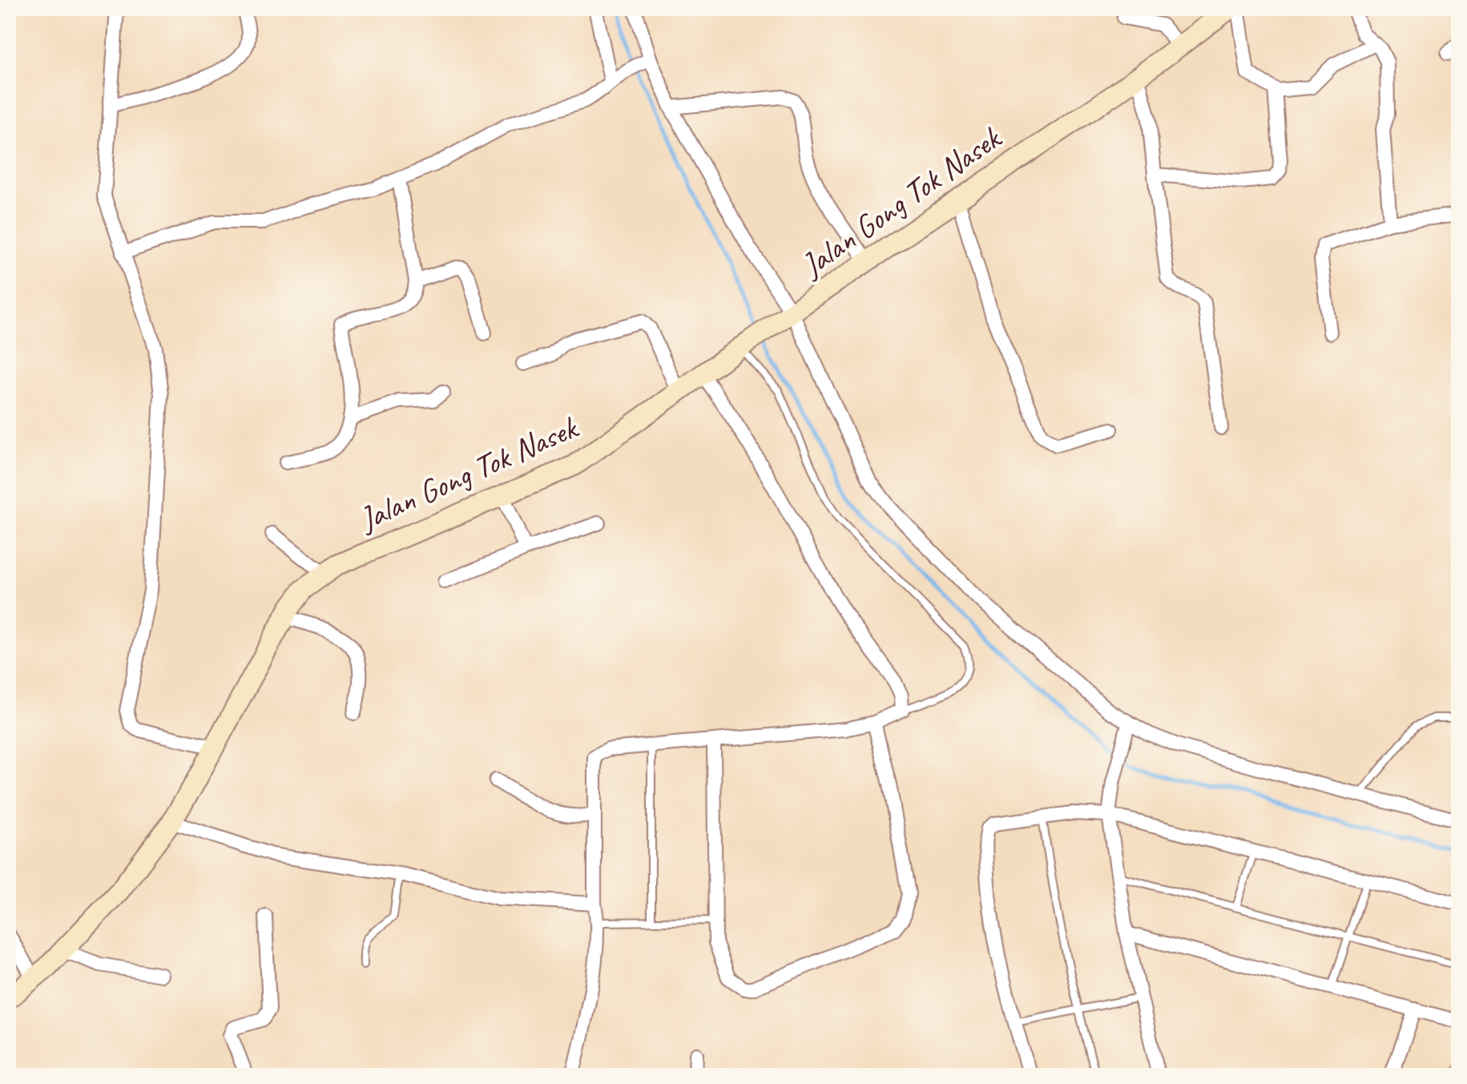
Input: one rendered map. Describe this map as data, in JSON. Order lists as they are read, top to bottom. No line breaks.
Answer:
{"streets":{"main road":["Jalan Gong Tok Nasek"]}}
